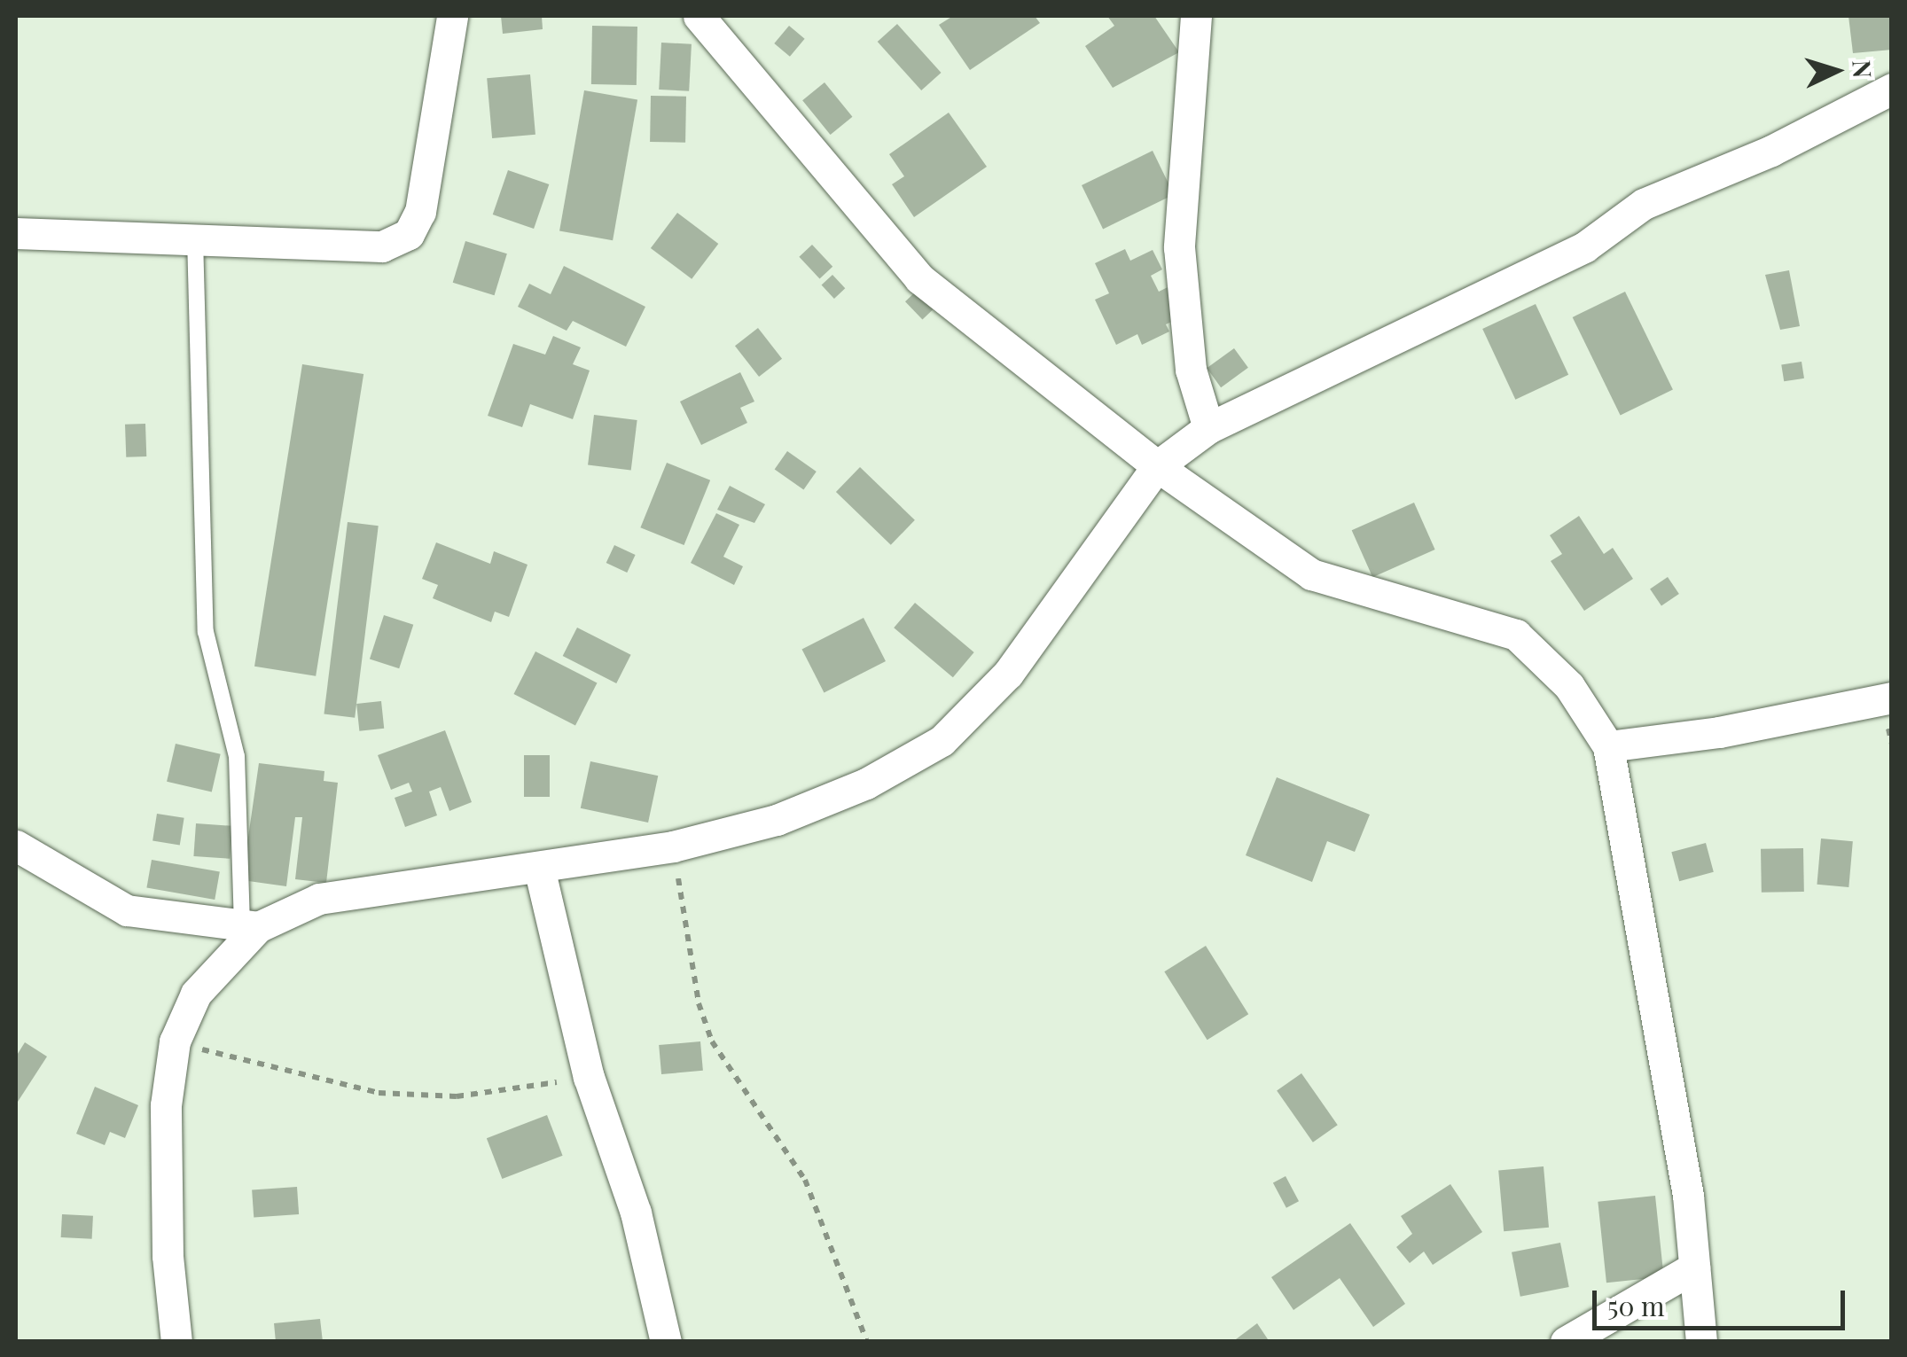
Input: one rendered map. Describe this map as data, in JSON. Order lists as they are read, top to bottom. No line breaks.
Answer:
{"scale_bar":"50 m","north":"right"}
